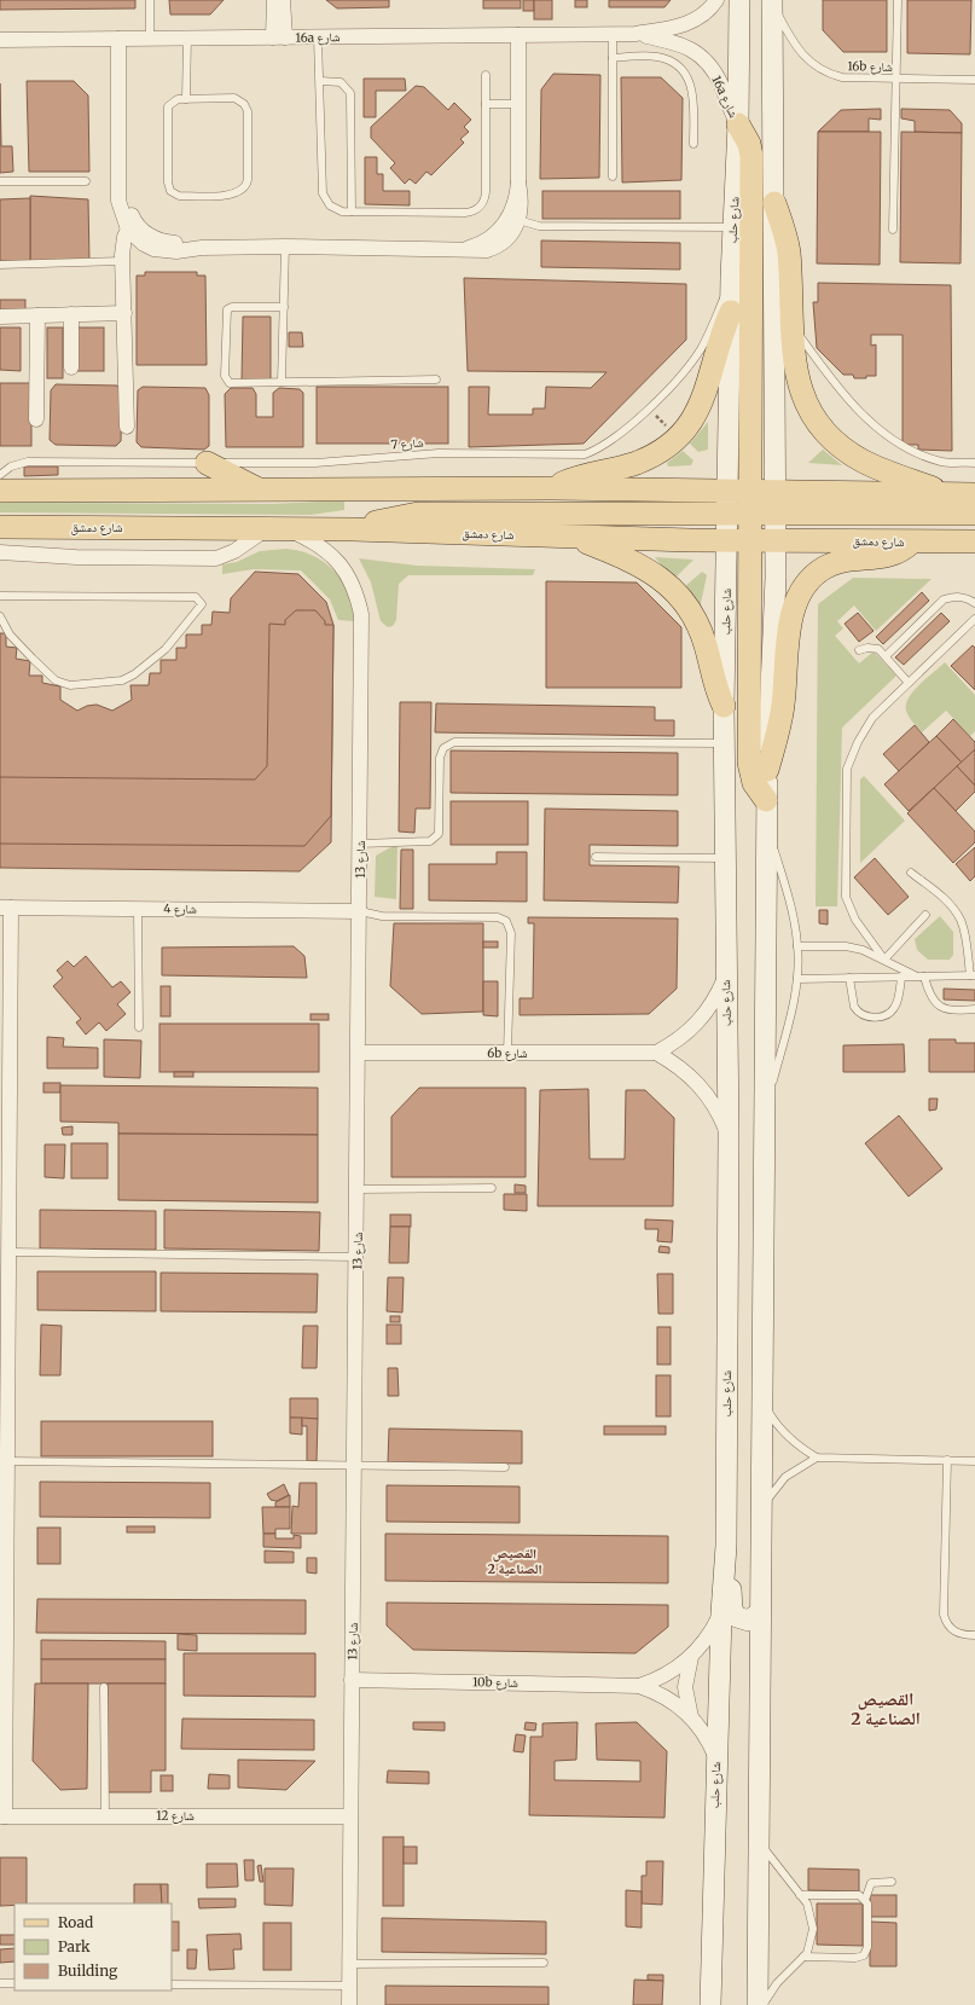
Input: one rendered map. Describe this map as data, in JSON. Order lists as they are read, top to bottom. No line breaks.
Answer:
{"streets":{"main road":["شارع دمشق"],"street":["16a شارع","شارع حلب","شارع 13","شارع 4","6b شارع","10b شارع","شارع 12"],"lane":["16b شارع","شارع 7"]},"crossings":[["16a شارع","شارع حلب"],["شارع حلب","شارع 7"],["شارع حلب","شارع دمشق"],["شارع حلب","6b شارع"],["شارع حلب","10b شارع"],["شارع دمشق","شارع 13"],["شارع 13","شارع 4"],["شارع 13","6b شارع"],["شارع 13","10b شارع"],["شارع 13","شارع 12"]],"districts":["القصيص الصناعية 2","القصيص الصناعية 2"],"legend":["Road","Park","Building"]}
